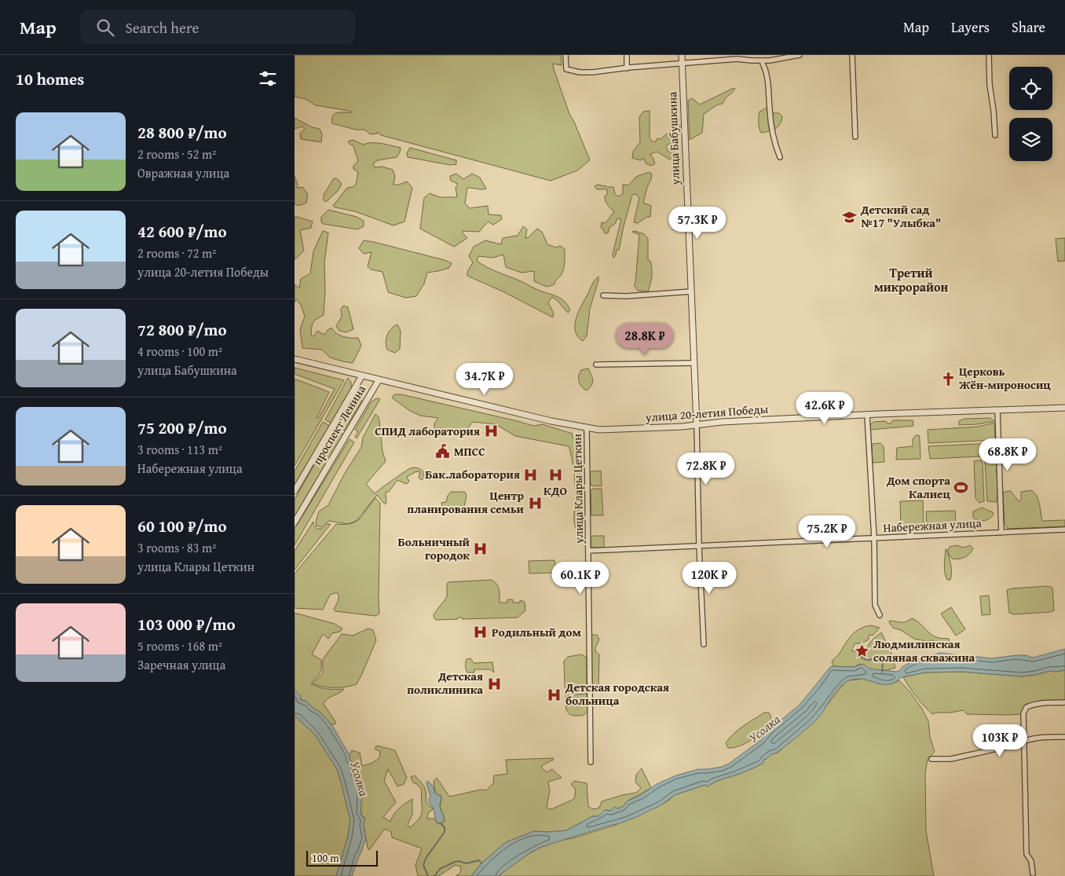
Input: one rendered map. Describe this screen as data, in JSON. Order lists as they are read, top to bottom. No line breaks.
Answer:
{"streets":{"street":["улица Бабушкина","улица 20-летия Победы","проспект Ленина","улица Клары Цеткин","Набережная улица"]},"crossings":[["улица Бабушкина","улица 20-летия Победы"],["улица Бабушкина","Набережная улица"],["улица 20-летия Победы","проспект Ленина"],["улица 20-летия Победы","улица Клары Цеткин"],["улица Клары Цеткин","Набережная улица"]],"districts":["Третий микрорайон"],"water":["Усолка"],"places":{"school or university":["Детский сад №17 \"Улыбка\""],"church":["Церковь Жён-мироносиц"],"hospital":["СПИД лаборатория","Бак.лаборатория","КДО","Центр планирования семьи","Больничный городок","Родильный дом","Детская поликлиника","Детская городская больница"],"public building":["МПСС"],"sports":["Дом спорта Калиец"],"place":["Людмилинская соляная скважина"]},"scale_bar":"100 m","page":{"header":"Map","search":"Search here","nav":["Map","Layers","Share"],"heading":"10 homes","list":[{"name":"28 800 ₽/mo","note":"2 rooms · 52 m² · Овражная улица"},{"name":"42 600 ₽/mo","note":"2 rooms · 72 m² · улица 20-летия Победы"},{"name":"72 800 ₽/mo","note":"4 rooms · 100 m² · улица Бабушкина"},{"name":"75 200 ₽/mo","note":"3 rooms · 113 m² · Набережная улица"},{"name":"60 100 ₽/mo","note":"3 rooms · 83 m² · улица Клары Цеткин"},{"name":"103 000 ₽/mo","note":"5 rooms · 168 m² · Заречная улица"}],"price":["57.3K ₽","28.8K ₽","34.7K ₽","42.6K ₽","68.8K ₽","72.8K ₽","75.2K ₽","60.1K ₽","120K ₽","103K ₽"],"scale":"100 m"}}
